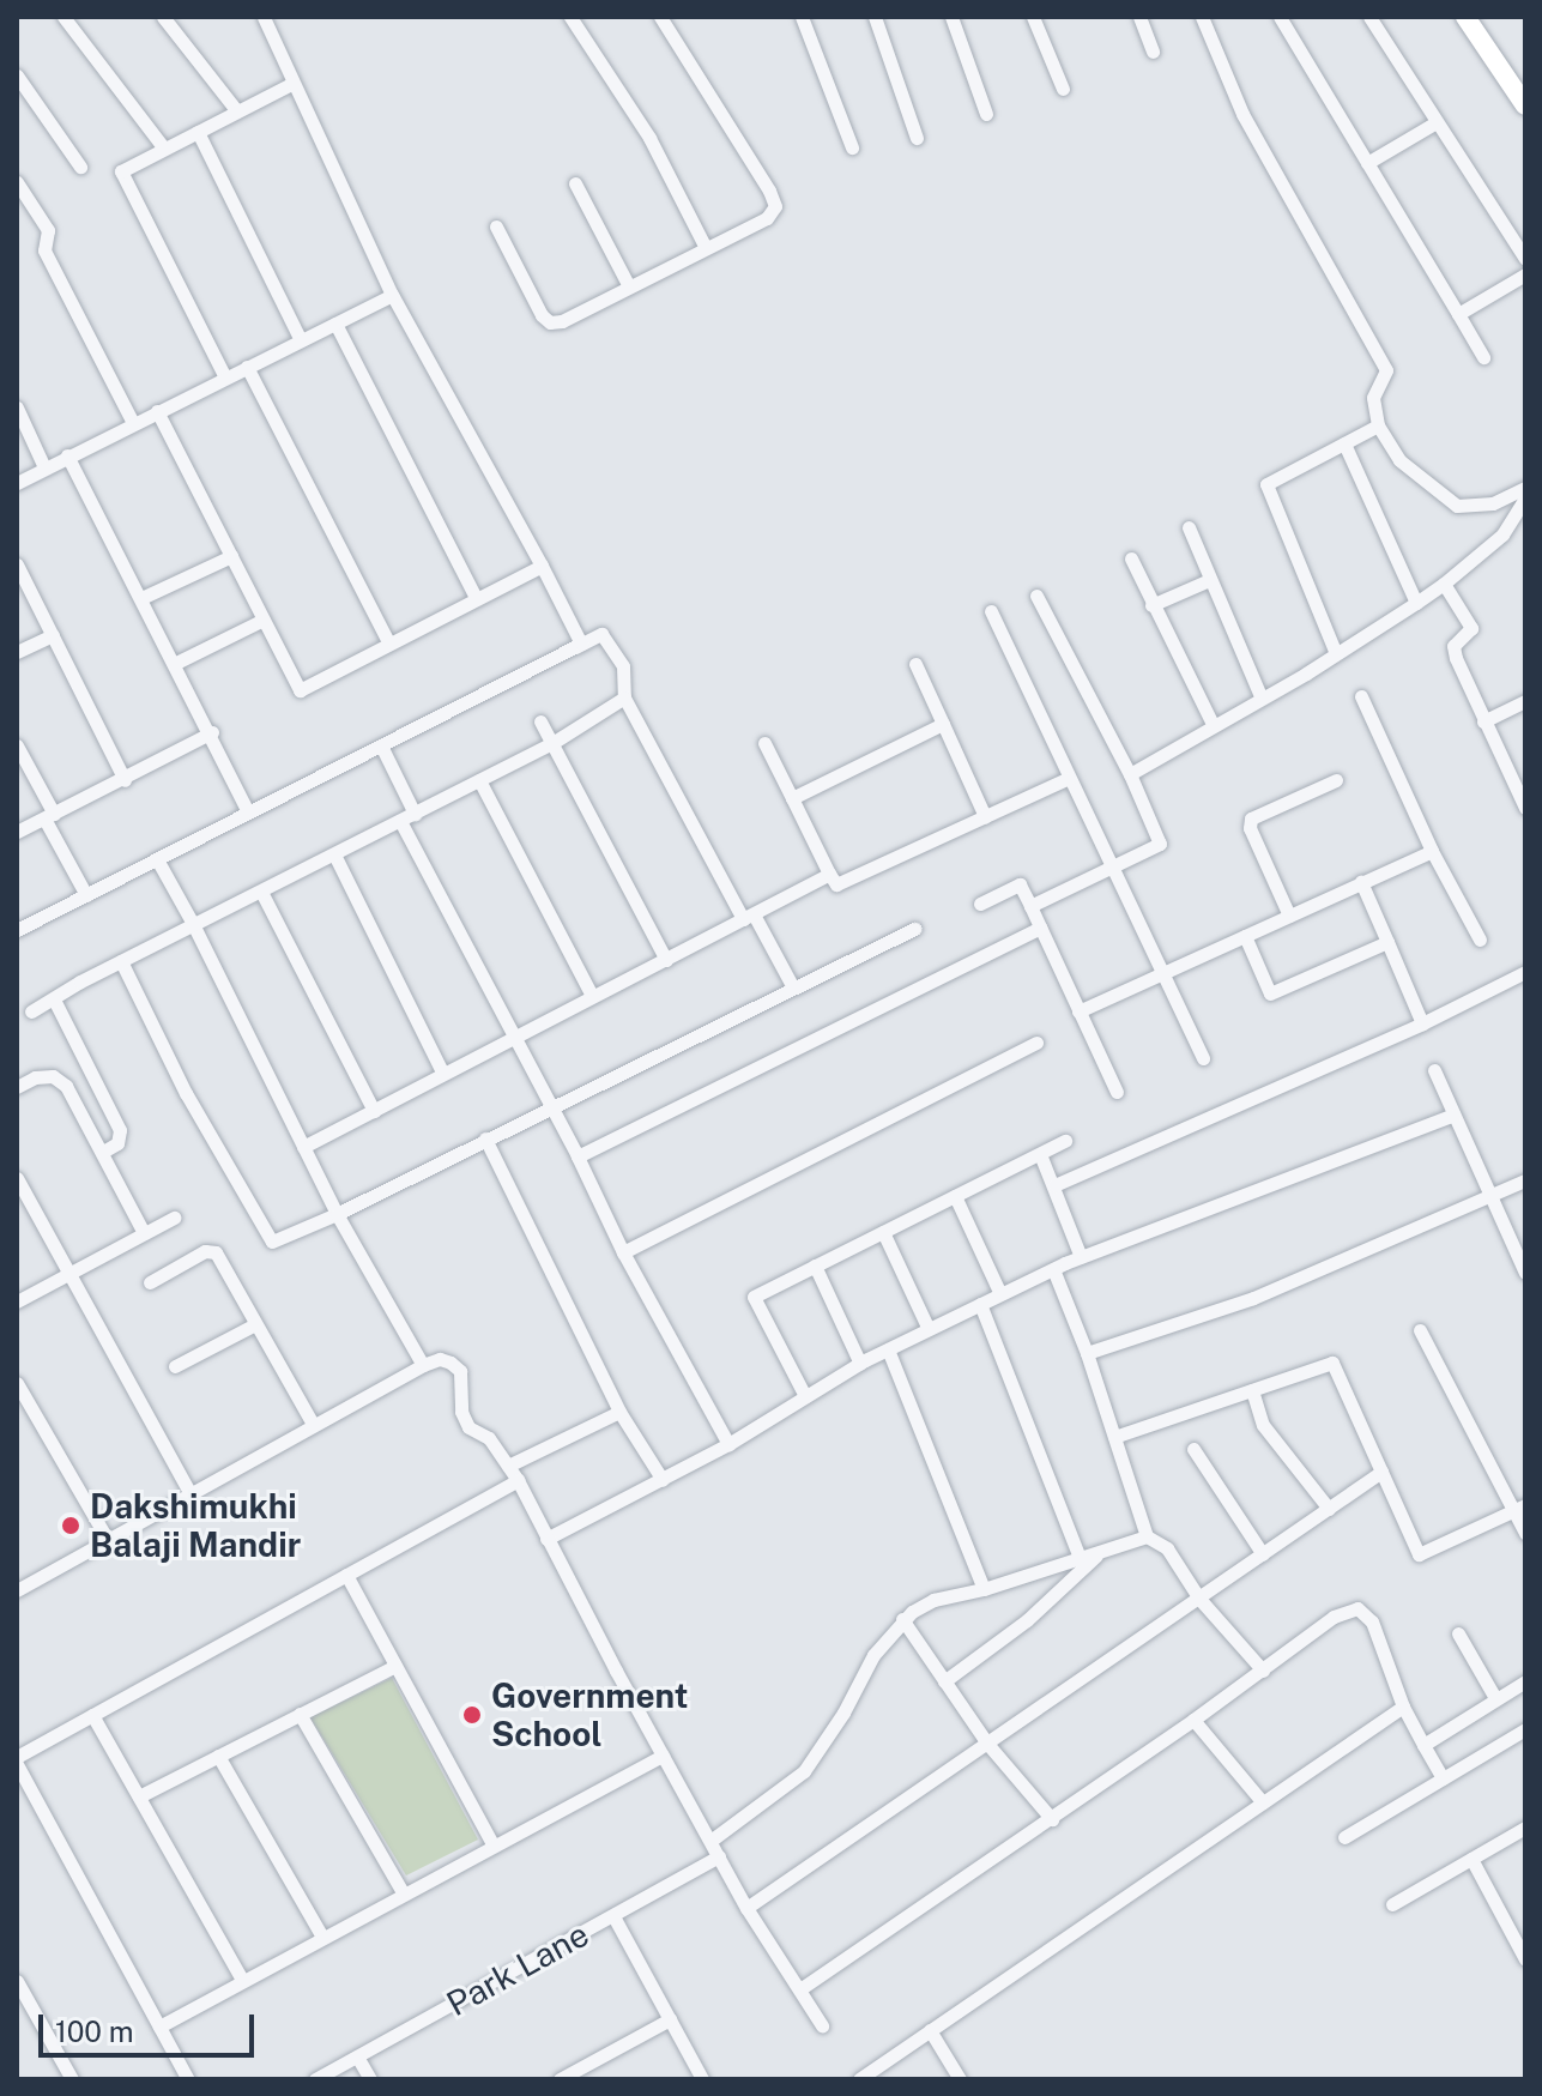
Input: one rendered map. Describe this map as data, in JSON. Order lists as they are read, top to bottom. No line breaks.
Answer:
{"streets":{"street":["Park Lane"]},"places":["Dakshimukhi Balaji Mandir","Government School"],"scale_bar":"100 m"}
